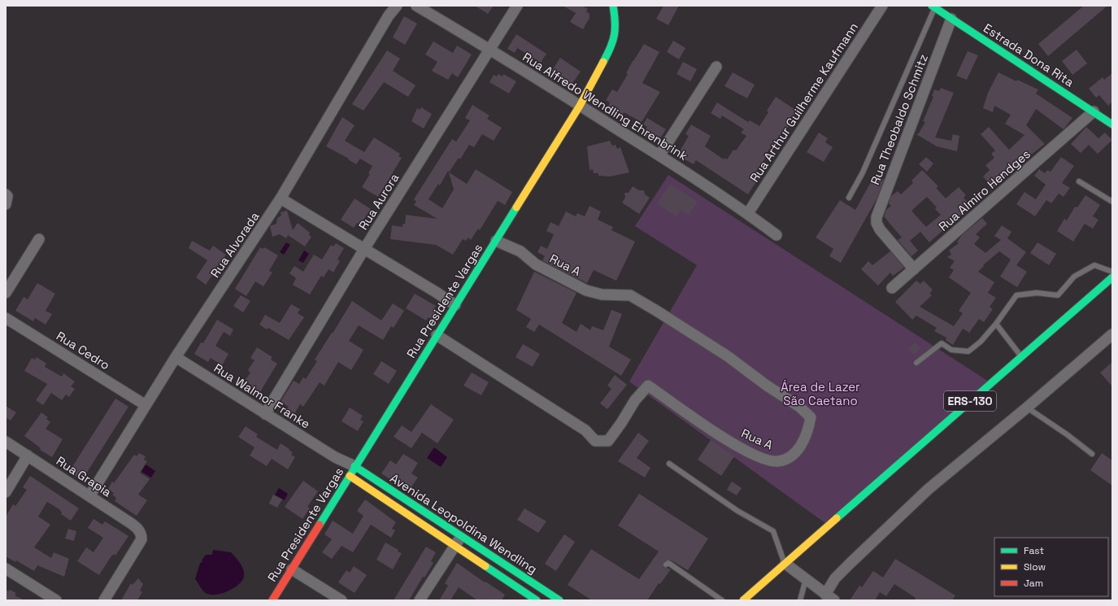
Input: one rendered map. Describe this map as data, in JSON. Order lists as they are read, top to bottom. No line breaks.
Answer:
{"streets":{"main road":["Estrada Dona Rita","Rua Presidente Vargas","ERS-130","Avenida Leopoldina Wendling"],"street":["Rua Arthur Guilherme Kaufmann","Rua Alfredo Wendling Ehrenbrink","Rua Theobaldo Schmitz","Rua Almiro Hendges","Rua Aurora","Rua Alvorada","Rua A","Rua Cedro","Rua Walmor Franke","Rua Grapia"]},"crossings":[["Estrada Dona Rita","Rua Theobaldo Schmitz"],["Estrada Dona Rita","Rua Almiro Hendges"],["Rua Arthur Guilherme Kaufmann","Rua Alfredo Wendling Ehrenbrink"],["Rua Alfredo Wendling Ehrenbrink","Rua Aurora"],["Rua Alfredo Wendling Ehrenbrink","Rua Presidente Vargas"],["Rua Theobaldo Schmitz","Rua Almiro Hendges"],["Rua Aurora","Rua Walmor Franke"],["Rua Alvorada","Rua Cedro"],["Rua Alvorada","Rua Walmor Franke"],["Rua Alvorada","Rua Grapia"],["Rua A","Rua Presidente Vargas"],["Rua Presidente Vargas","Rua Walmor Franke"],["Rua Presidente Vargas","Avenida Leopoldina Wendling"],["Rua Walmor Franke","Avenida Leopoldina Wendling"]],"parks":["Área de Lazer São Caetano"],"legend":["Fast","Slow","Jam"]}
